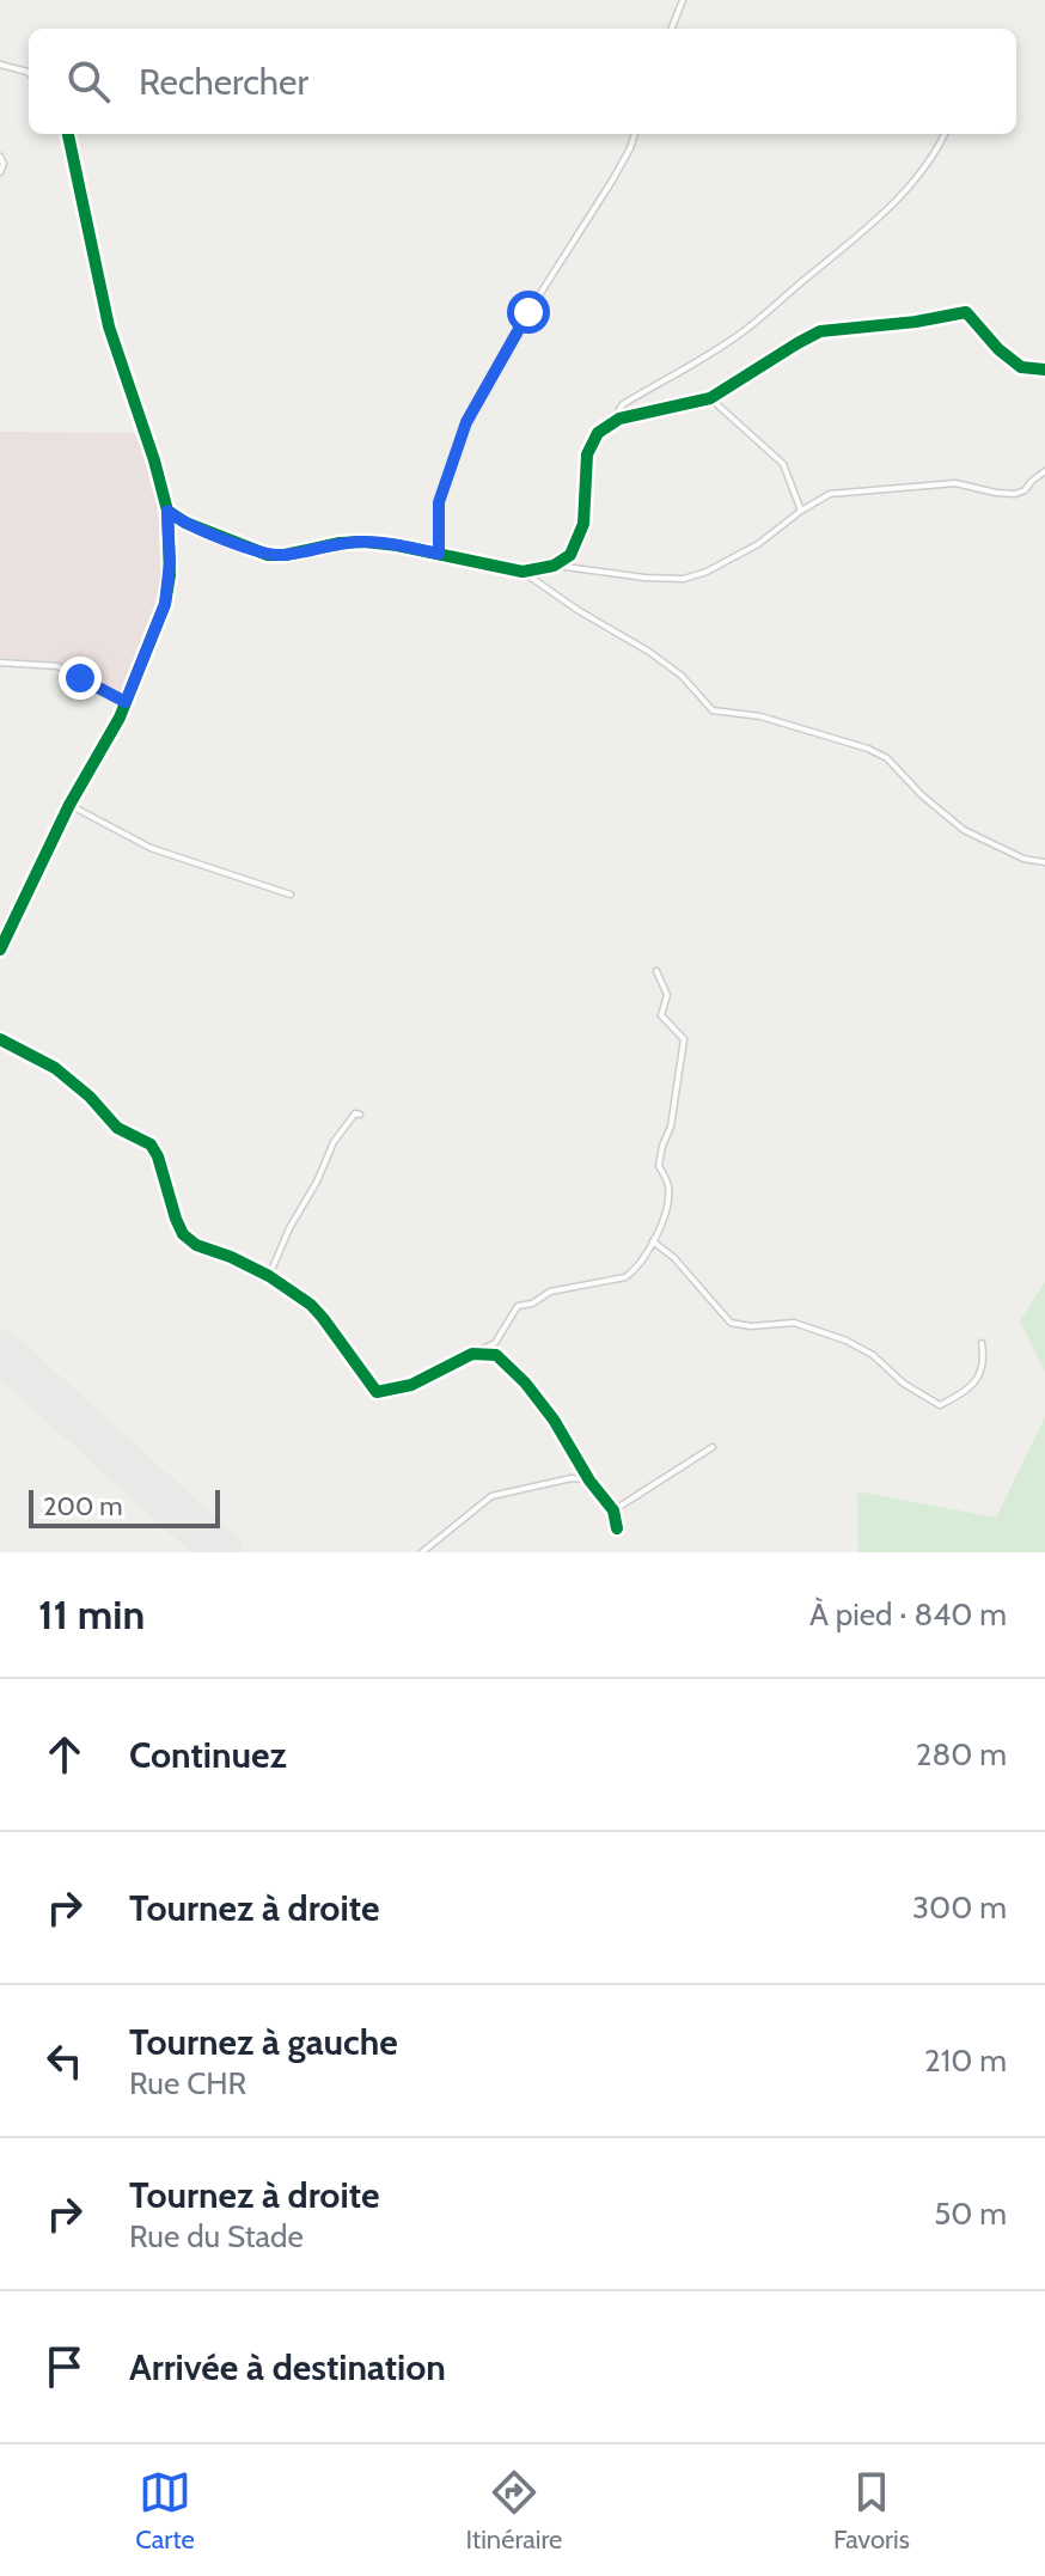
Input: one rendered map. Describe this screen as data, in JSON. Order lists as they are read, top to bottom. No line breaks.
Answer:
{"scale_bar":"200 m","page":{"search":"Rechercher","scale":"200 m","heading":["11 min","À pied · 840 m"],"list":[["Continuez","280 m"],["Tournez à droite","300 m"],["Tournez à gauche","Rue CHR","210 m"],["Tournez à droite","Rue du Stade","50 m"],"Arrivée à destination"],"nav":["Carte","Itinéraire","Favoris"]}}
